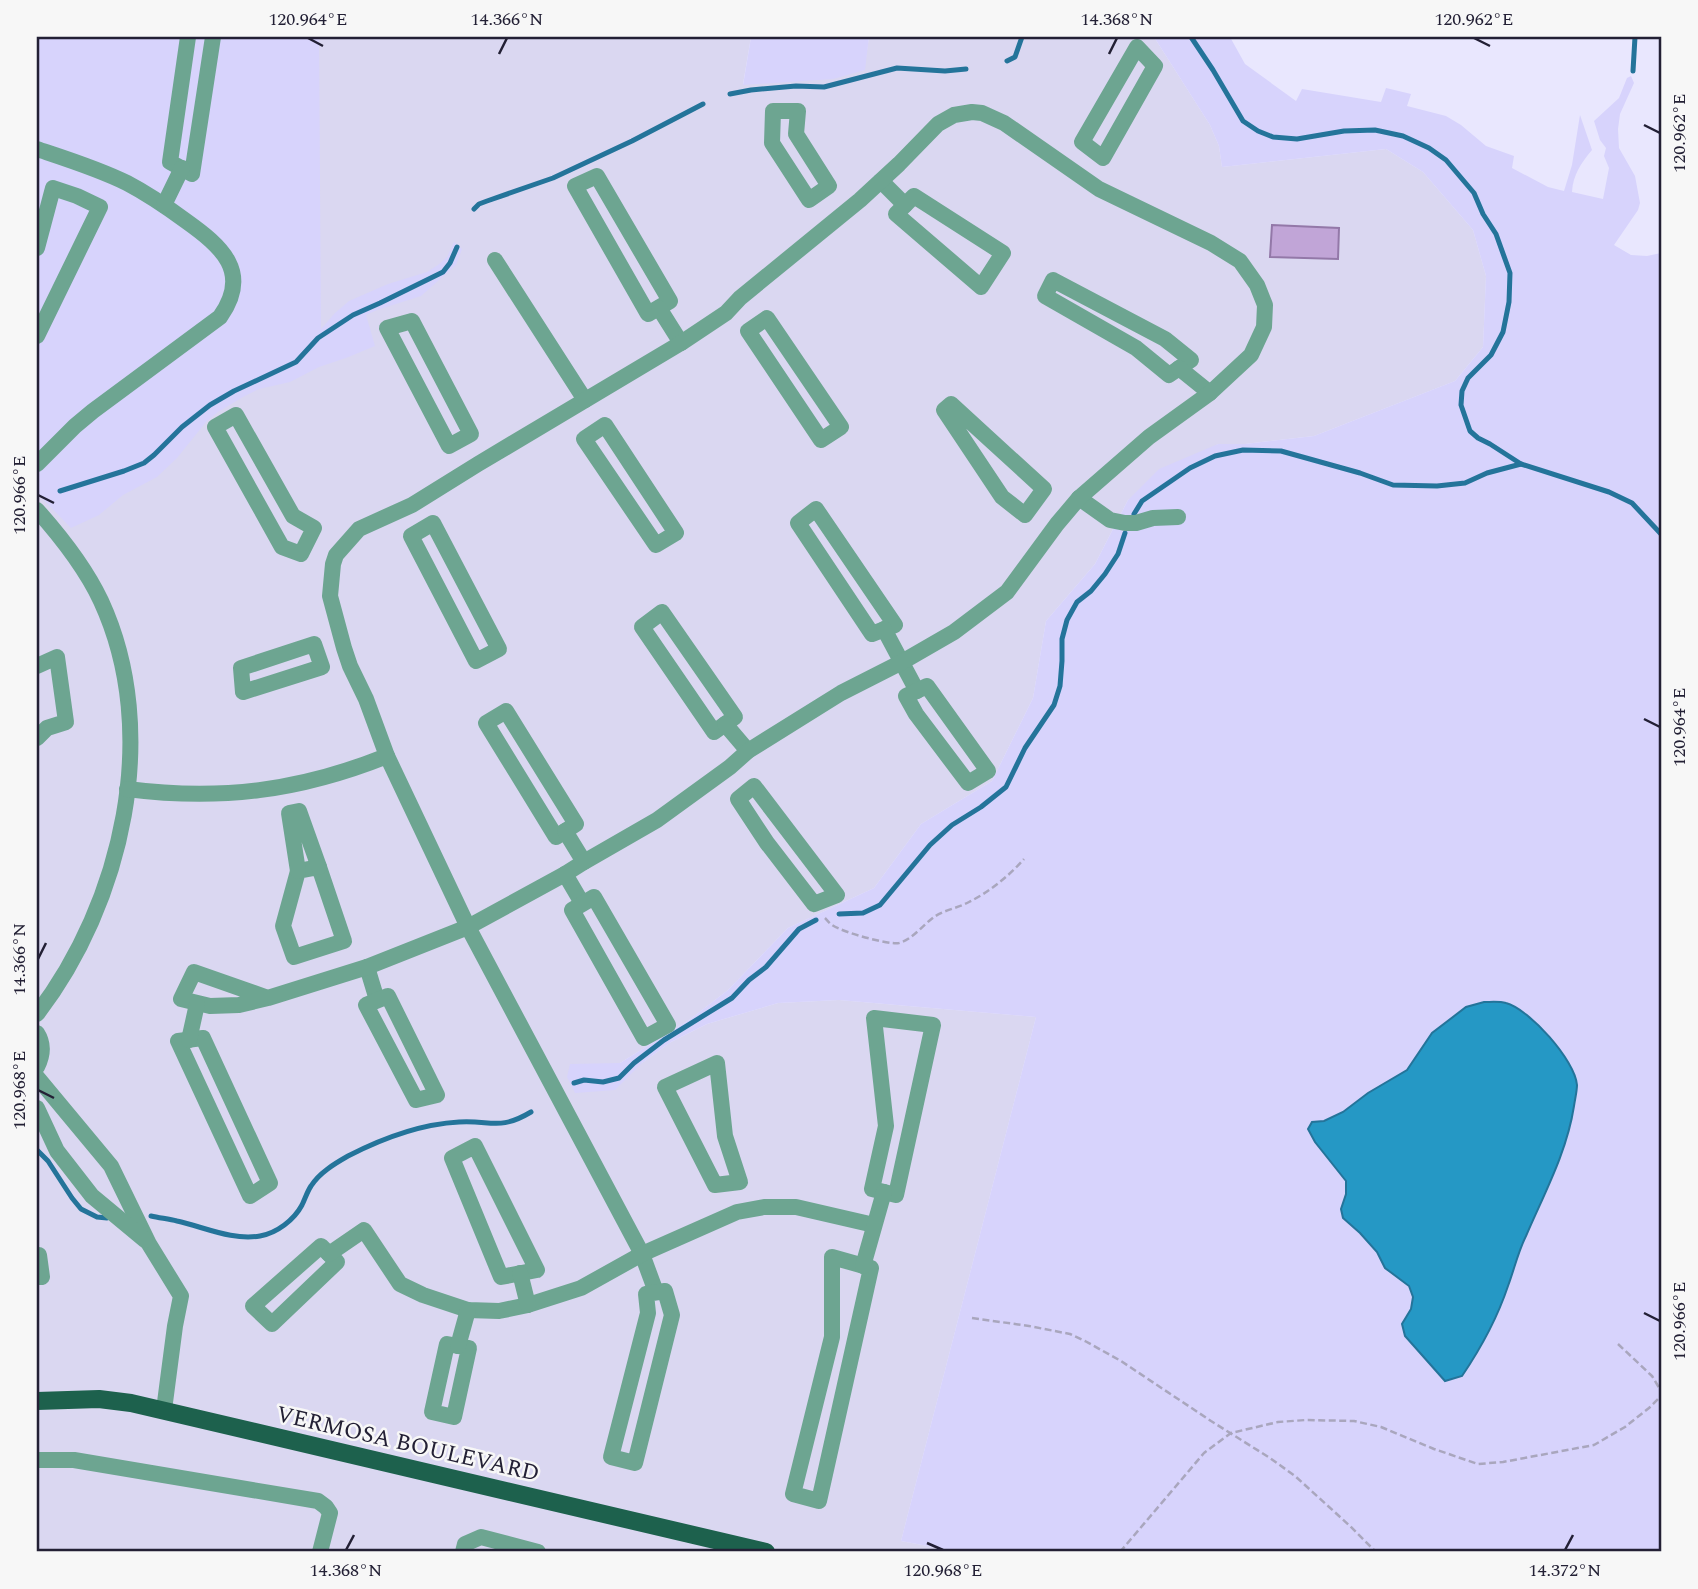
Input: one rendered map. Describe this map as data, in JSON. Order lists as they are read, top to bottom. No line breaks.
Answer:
{"streets":{"main road":["VERMOSA BOULEVARD"]},"coordinates":["120.964°E","14.366°N","14.368°N","120.962°E","120.966°E","120.968°E","14.372°N"]}
